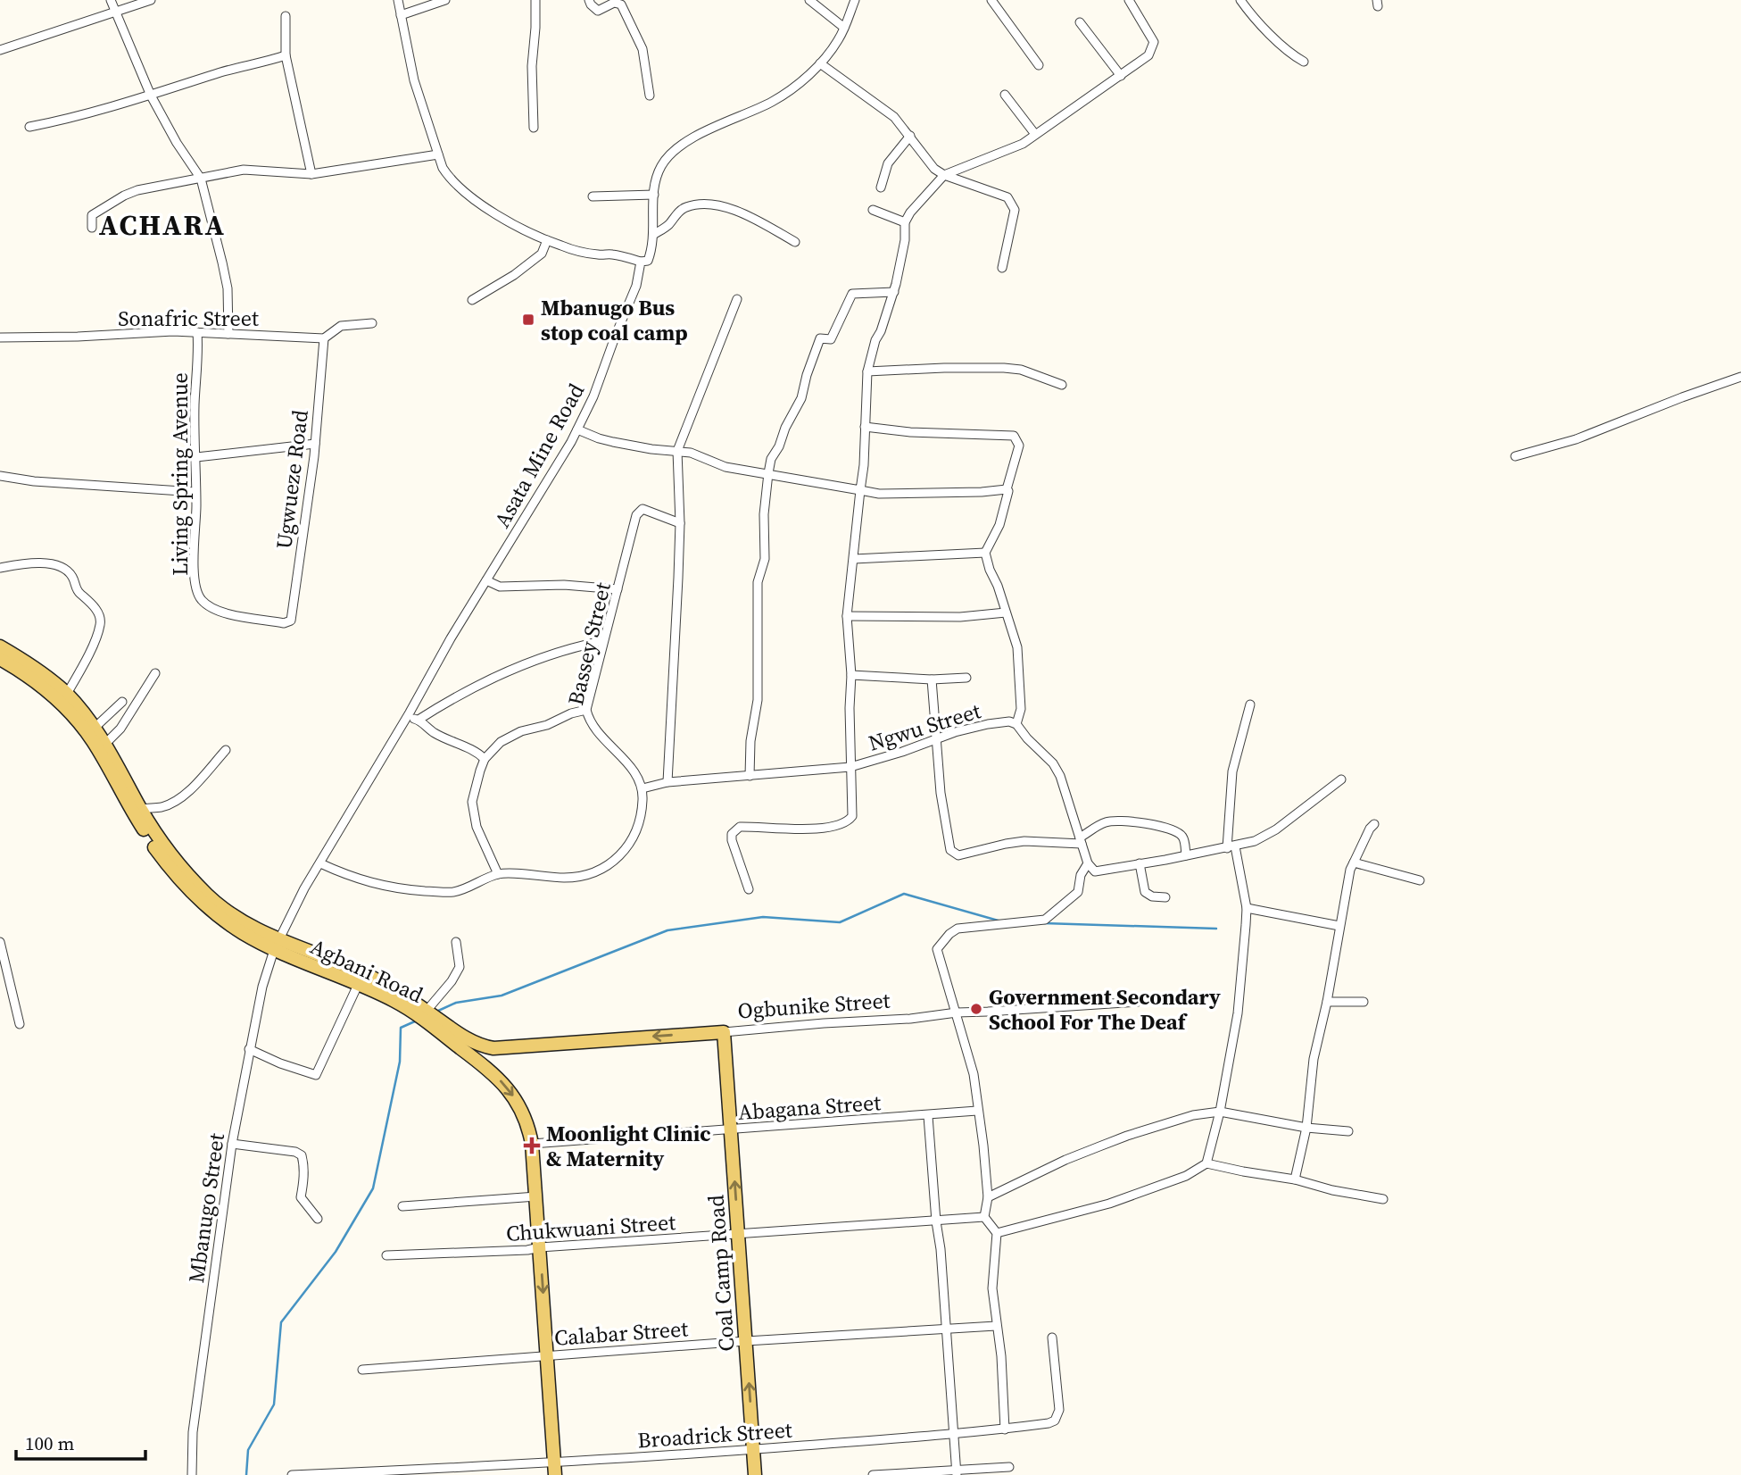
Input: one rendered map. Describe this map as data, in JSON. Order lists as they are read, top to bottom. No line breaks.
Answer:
{"streets":{"main road":["Agbani Road","Ogbunike Street","Coal Camp Road"],"street":["Sonafric Street","Asata Mine Road","Living Spring Avenue","Ugwueze Road","Bassey Street","Ngwu Street","Abagana Street","Mbanugo Street","Chukwuani Street","Calabar Street","Broadrick Street"]},"crossings":[["Sonafric Street","Living Spring Avenue"],["Sonafric Street","Ugwueze Road"],["Asata Mine Road","Agbani Road"],["Asata Mine Road","Mbanugo Street"],["Living Spring Avenue","Ugwueze Road"],["Bassey Street","Ngwu Street"],["Agbani Road","Ogbunike Street"],["Agbani Road","Abagana Street"],["Agbani Road","Mbanugo Street"],["Agbani Road","Chukwuani Street"],["Agbani Road","Calabar Street"],["Agbani Road","Broadrick Street"],["Ogbunike Street","Coal Camp Road"],["Abagana Street","Coal Camp Road"],["Chukwuani Street","Coal Camp Road"],["Coal Camp Road","Calabar Street"],["Coal Camp Road","Broadrick Street"]],"one_way":["Ogbunike Street","Coal Camp Road"],"districts":["ACHARA"],"places":{"transit":["Mbanugo Bus stop coal camp"],"other":["Government Secondary School For The Deaf"],"health":["Moonlight Clinic & Maternity"]},"scale_bar":"100 m"}
